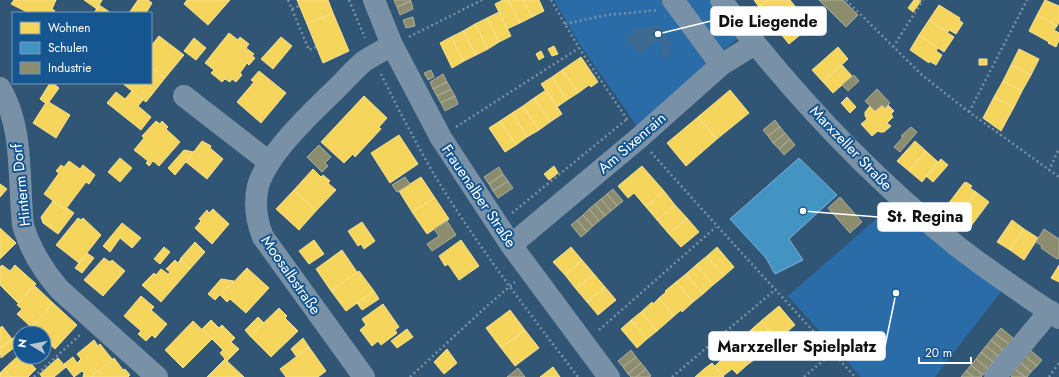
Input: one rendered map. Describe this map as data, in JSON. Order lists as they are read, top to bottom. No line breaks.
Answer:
{"streets":{"street":["Am Sixenrain","Marxzeller Straße","Hinterm Dorf","Frauenalber Straße","Moosalbstraße"]},"crossings":[["Am Sixenrain","Marxzeller Straße"],["Am Sixenrain","Frauenalber Straße"],["Frauenalber Straße","Moosalbstraße"]],"places":["Die Liegende","St. Regina","Marxzeller Spielplatz"],"legend":["Wohnen","Schulen","Industrie"],"scale_bar":"20 m","north":"left"}
